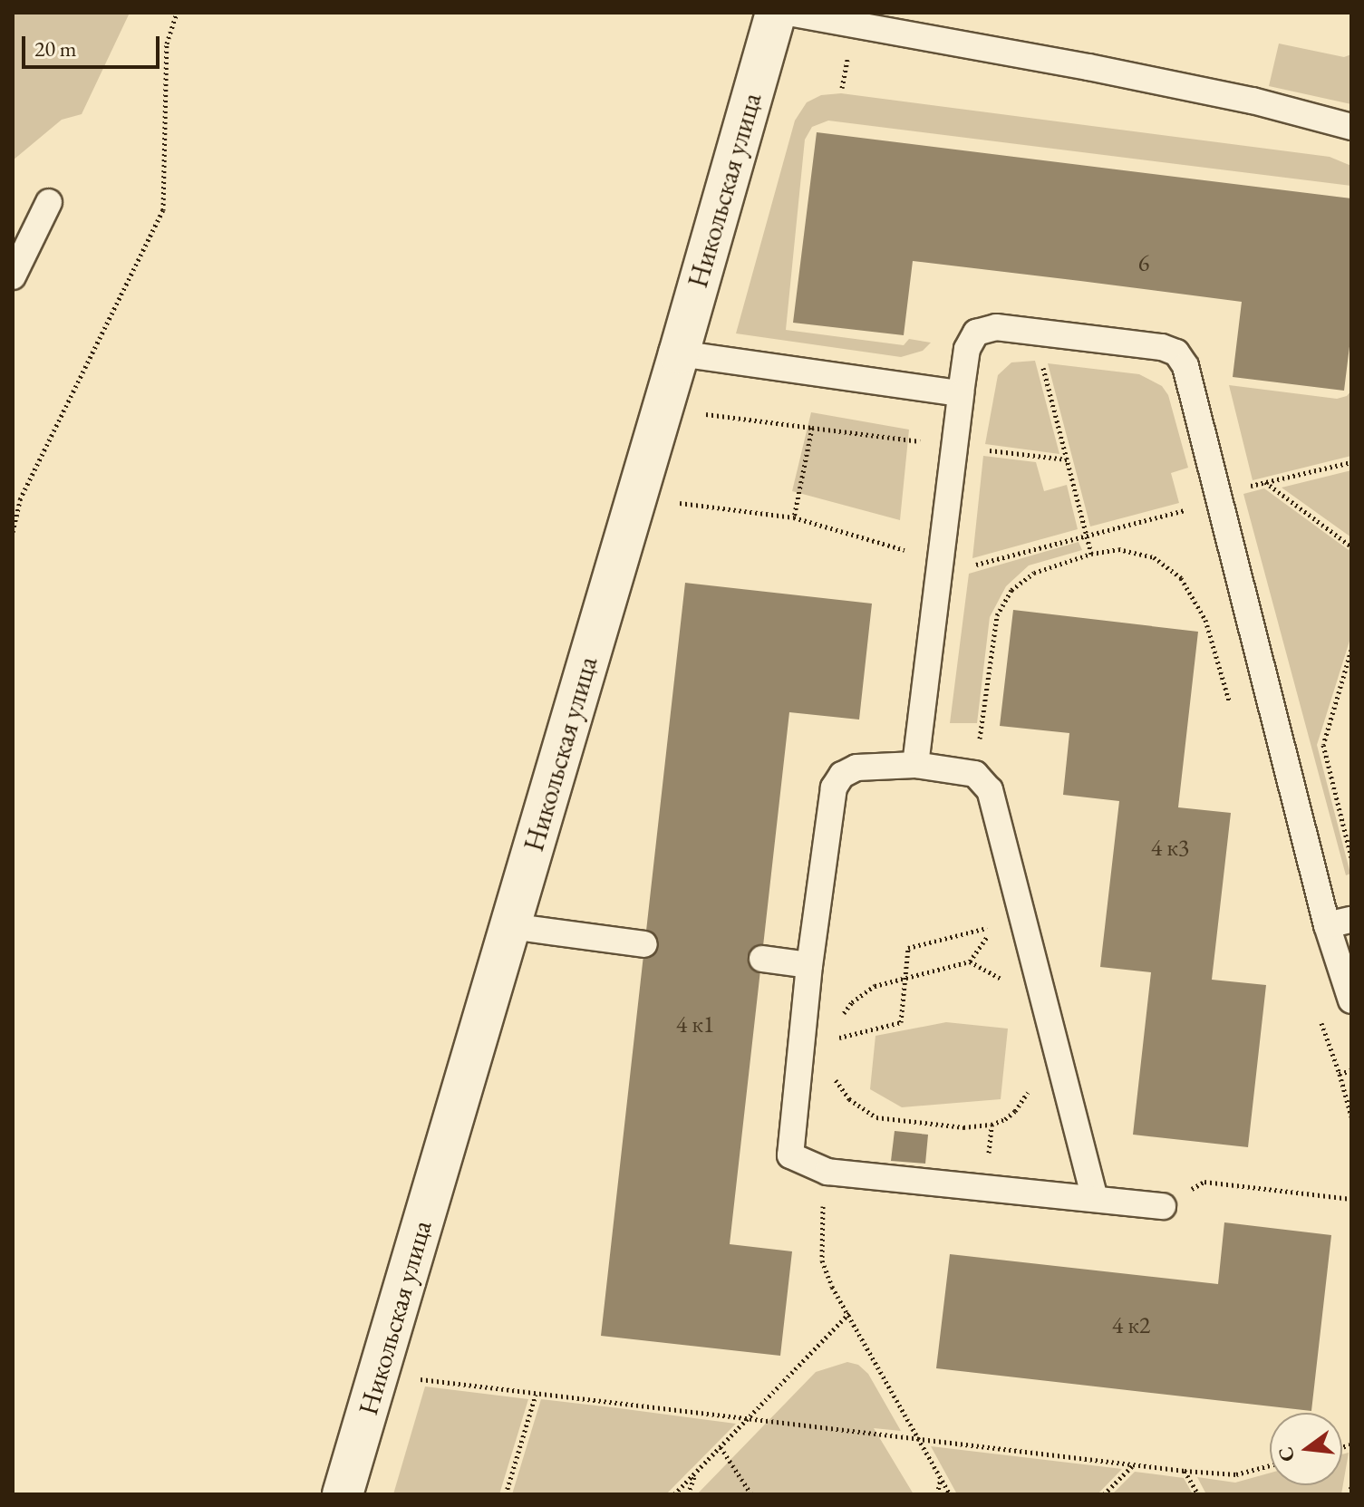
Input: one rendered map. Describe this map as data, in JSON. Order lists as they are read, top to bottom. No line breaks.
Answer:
{"streets":{"street":["Никольская улица"]},"house_numbers":["6","4 к3","4 к1","4 к2"],"scale_bar":"20 m","north":"left"}
